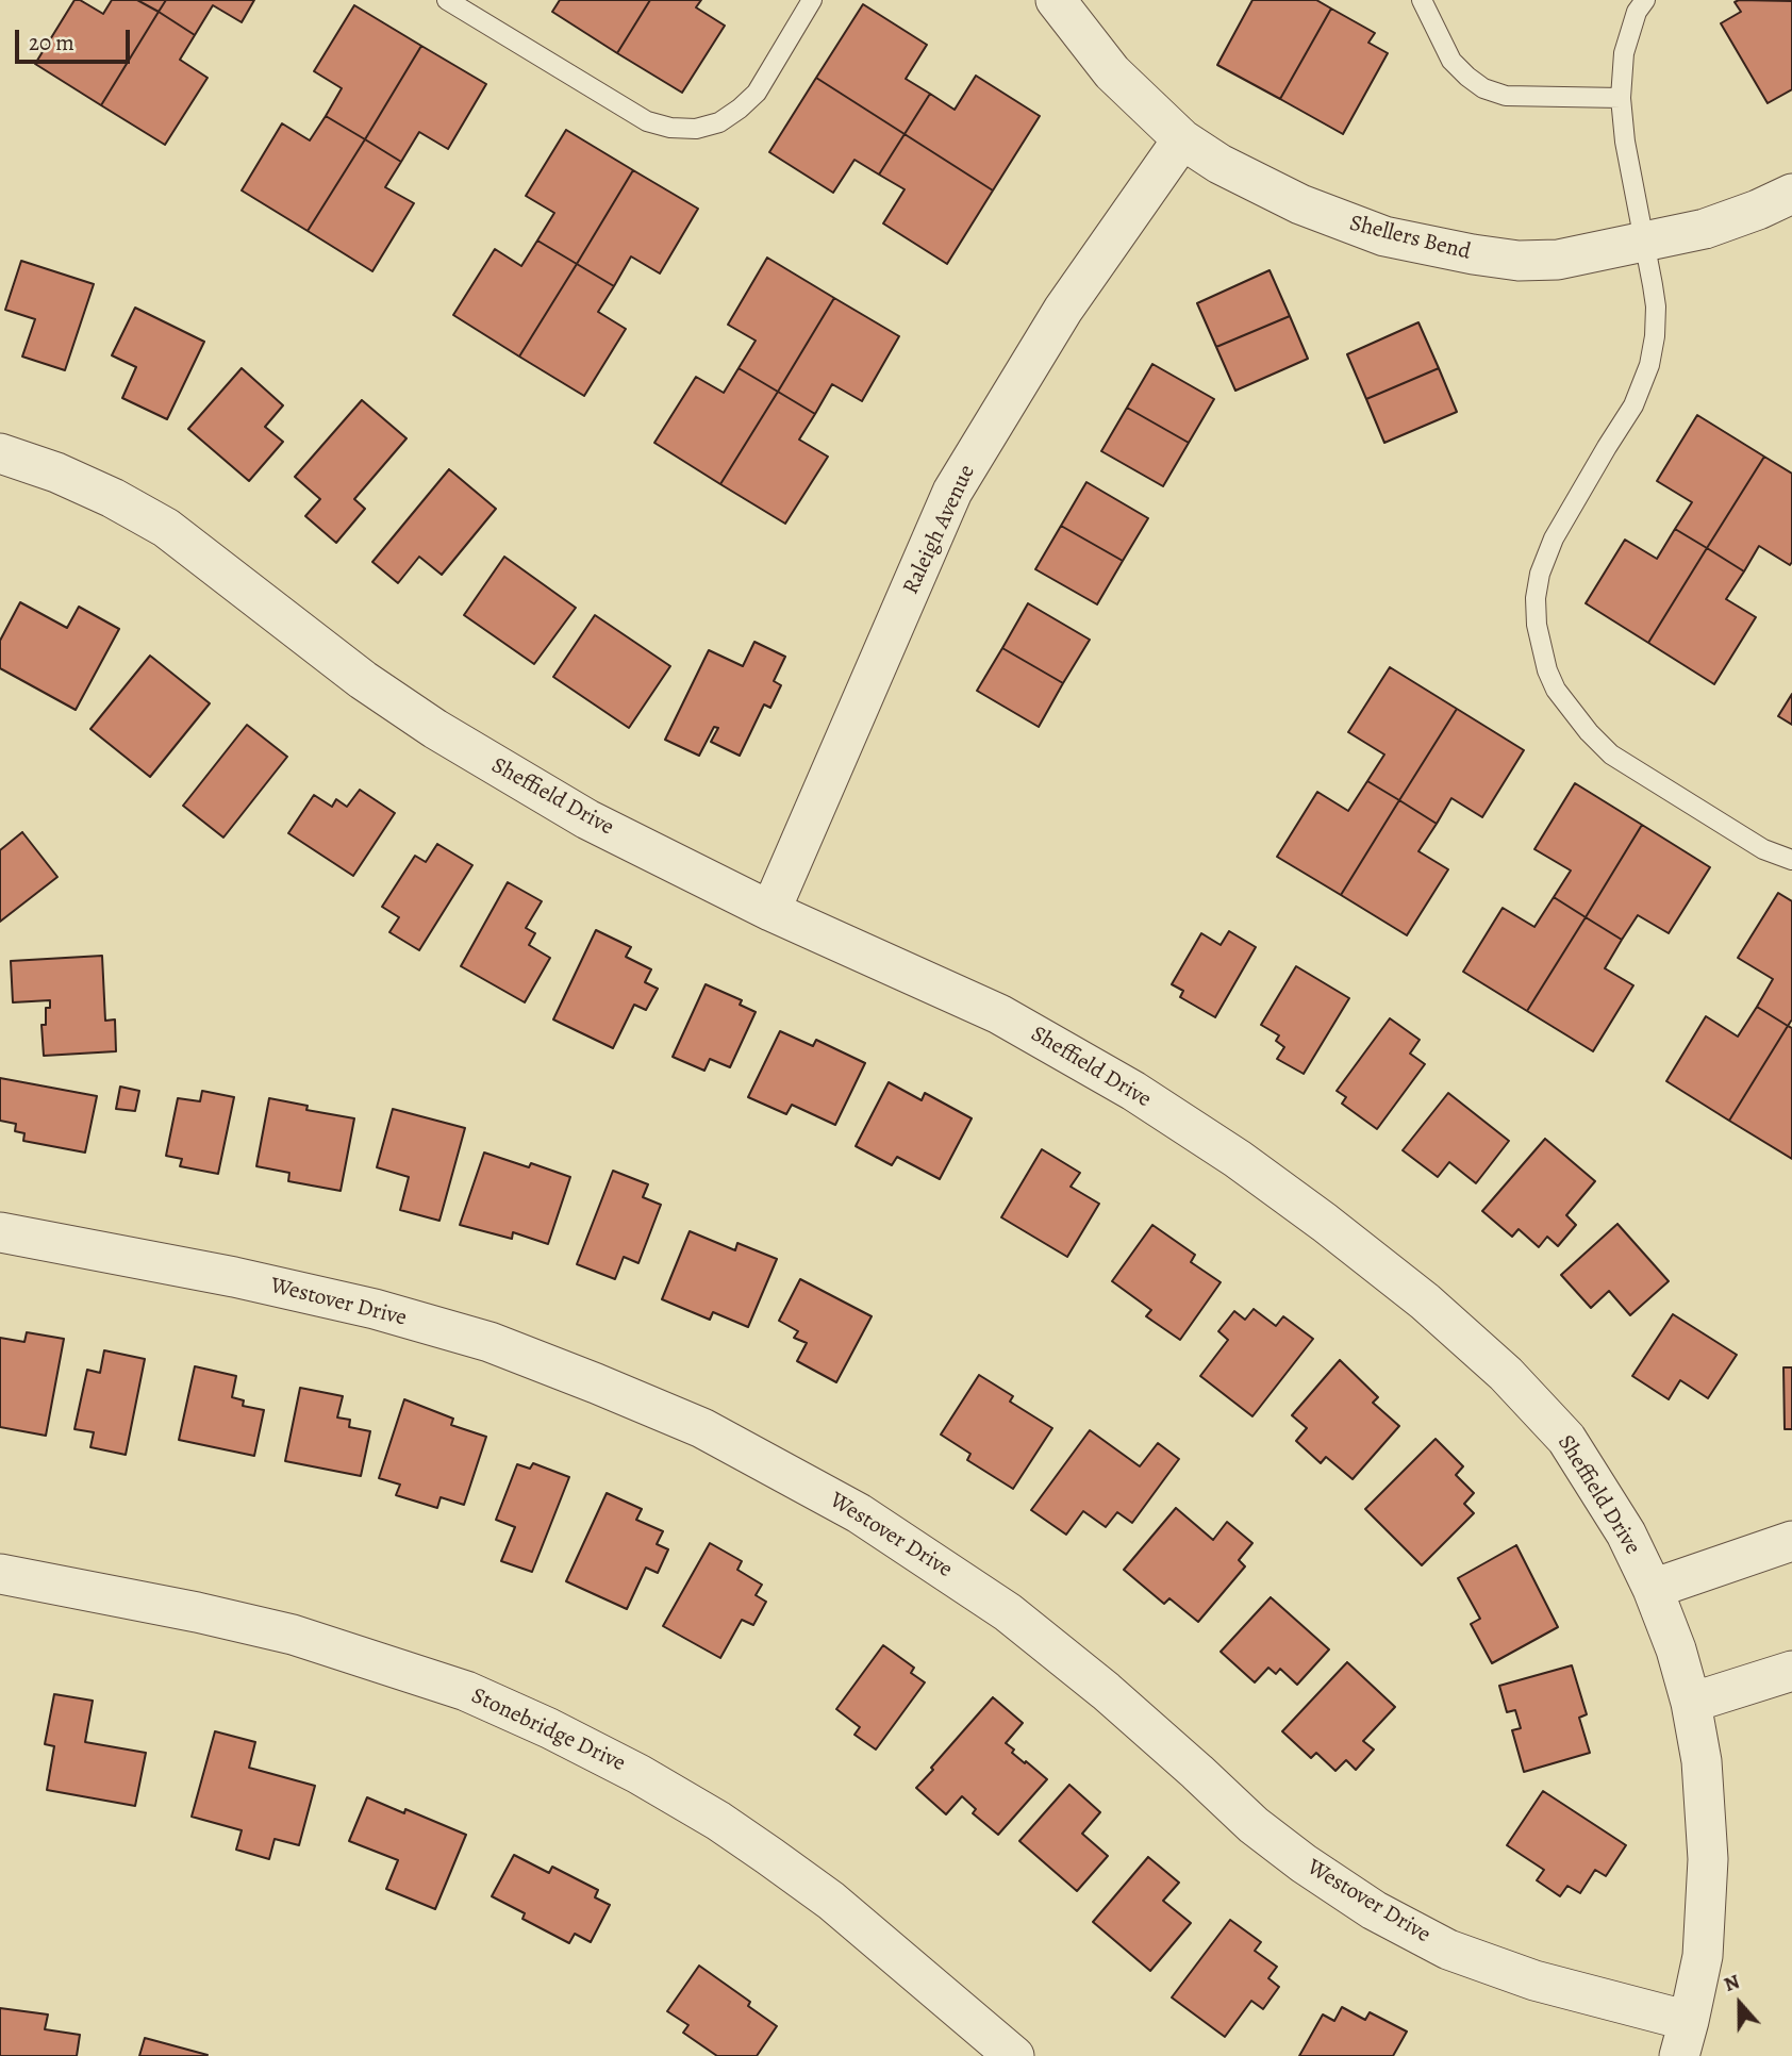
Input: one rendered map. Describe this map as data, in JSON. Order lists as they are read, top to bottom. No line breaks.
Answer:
{"streets":{"street":["Shellers Bend","Raleigh Avenue","Sheffield Drive","Westover Drive","Stonebridge Drive"]},"crossings":[["Shellers Bend","Raleigh Avenue"],["Raleigh Avenue","Sheffield Drive"],["Sheffield Drive","Westover Drive"]],"scale_bar":"20 m","north":"top"}
